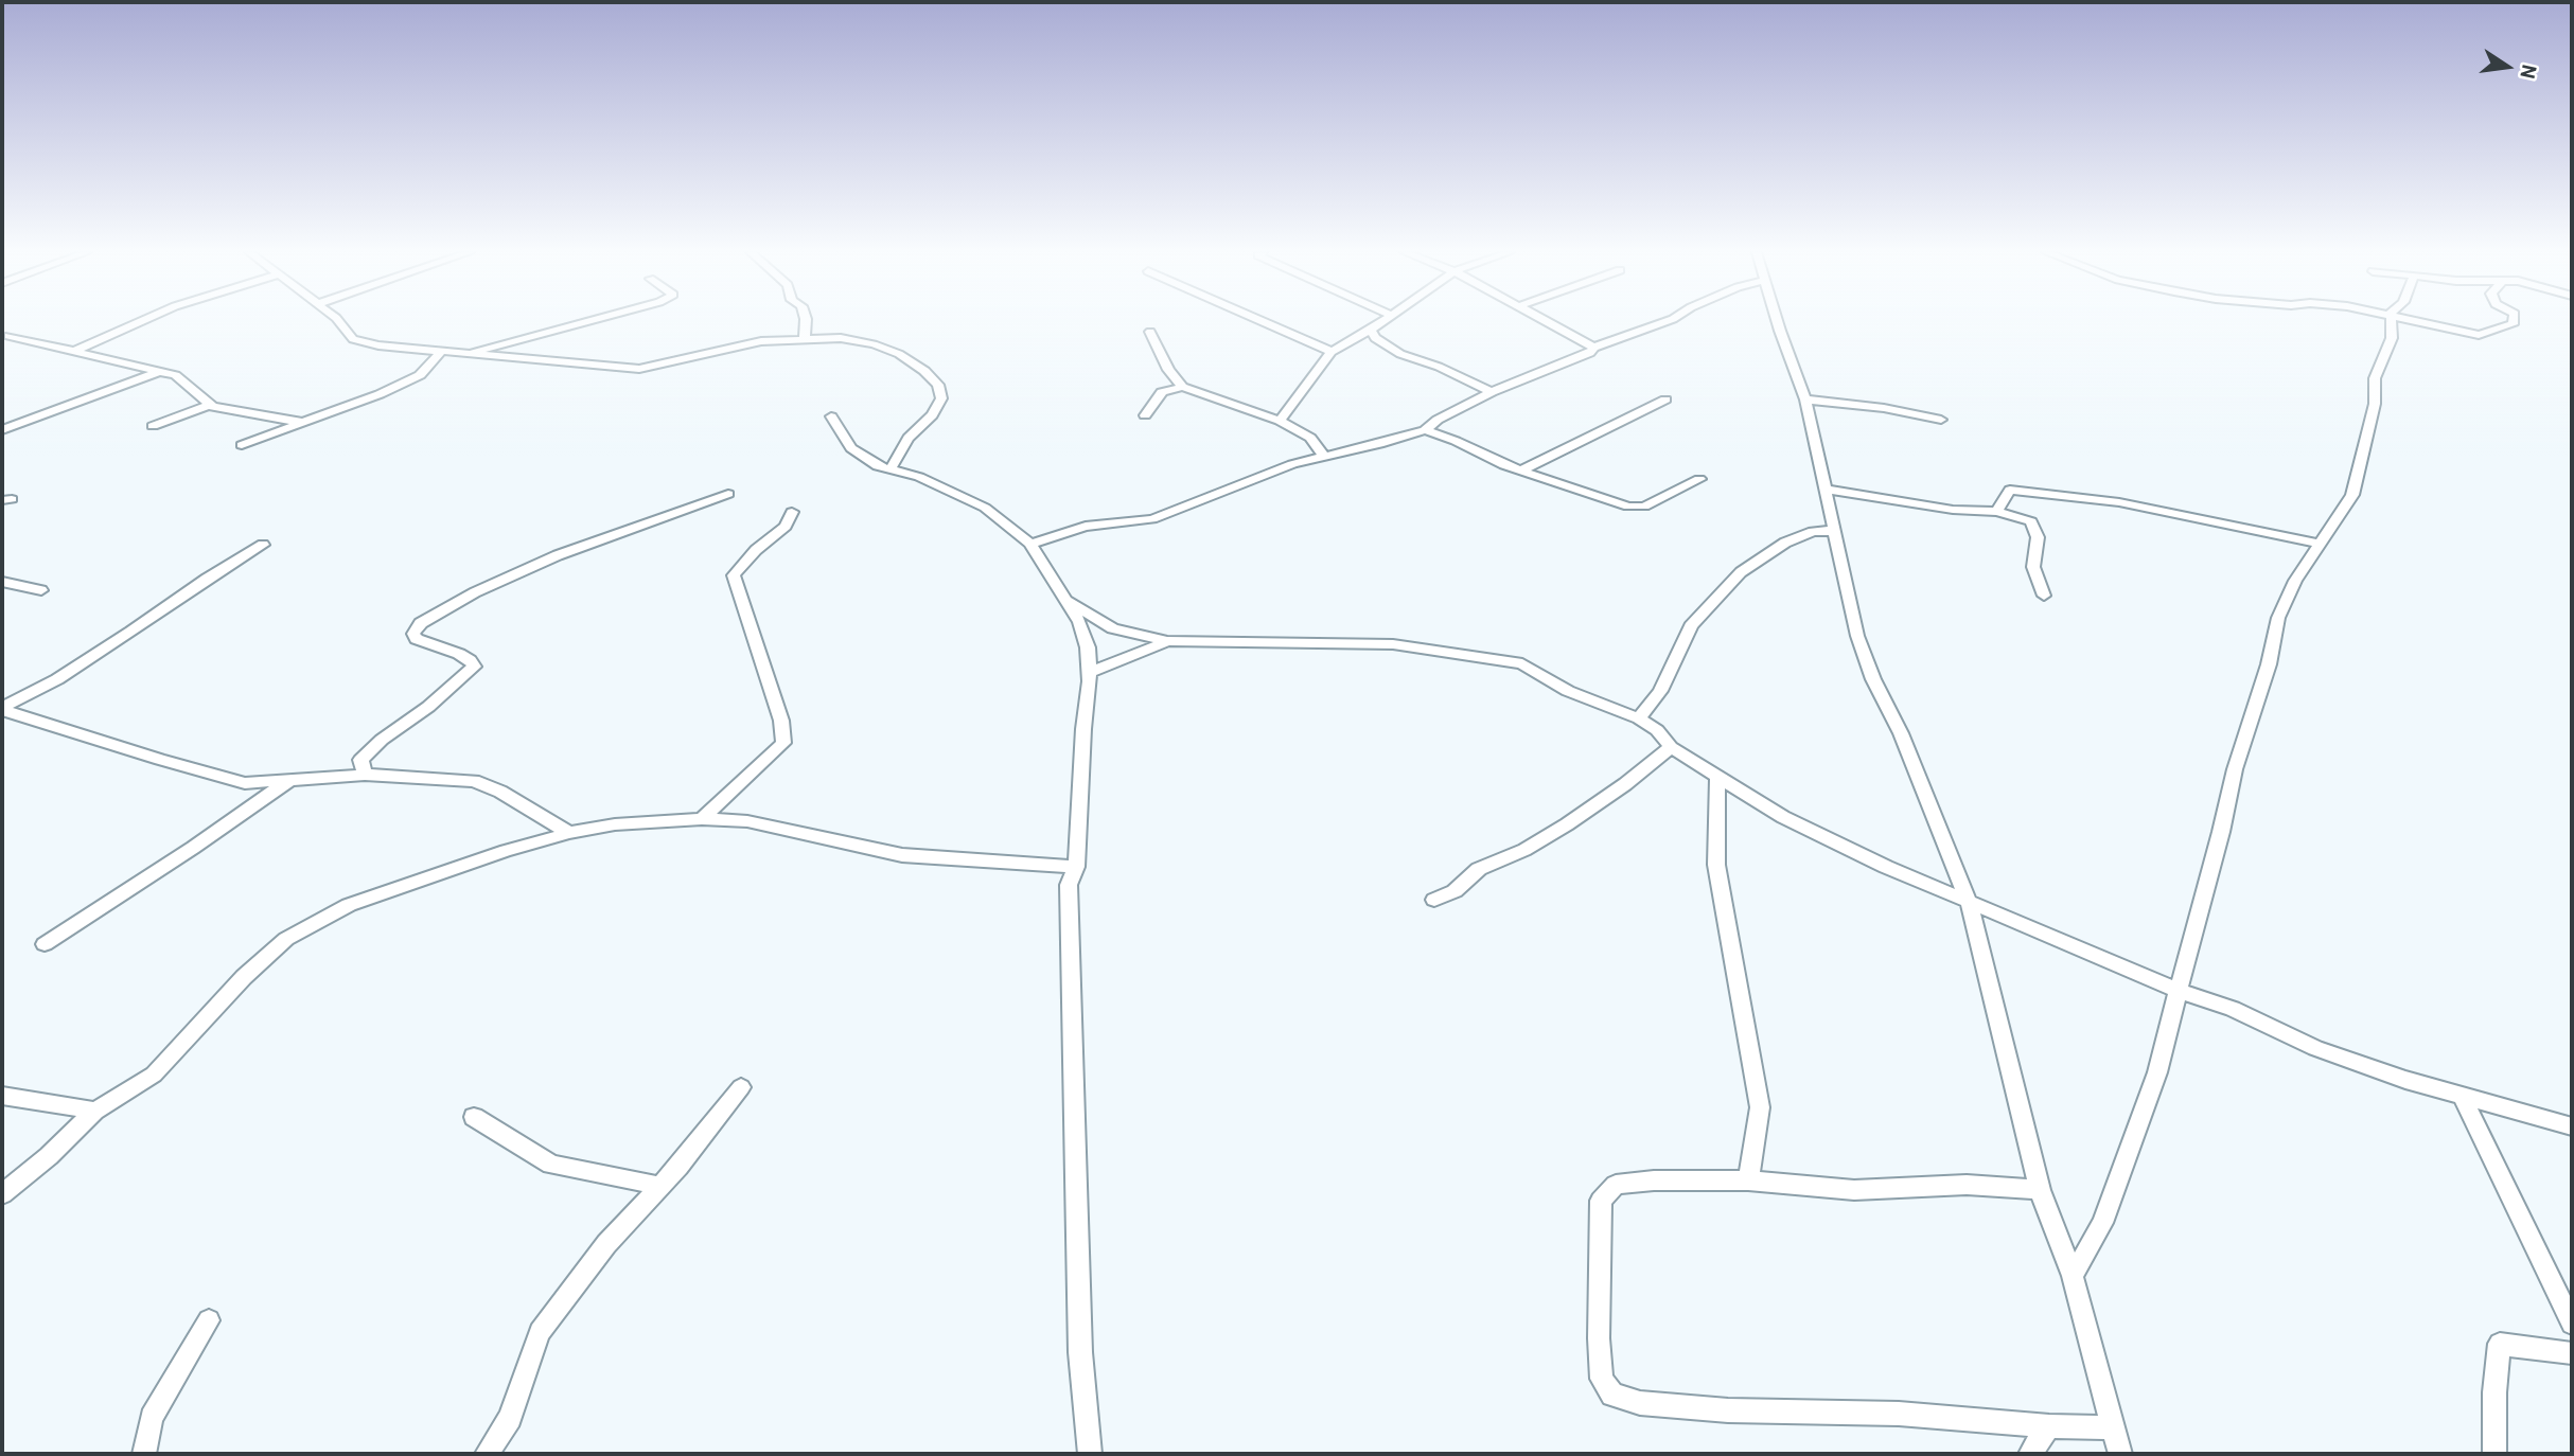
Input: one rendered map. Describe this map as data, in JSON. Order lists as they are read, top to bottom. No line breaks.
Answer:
{"north":"right"}
